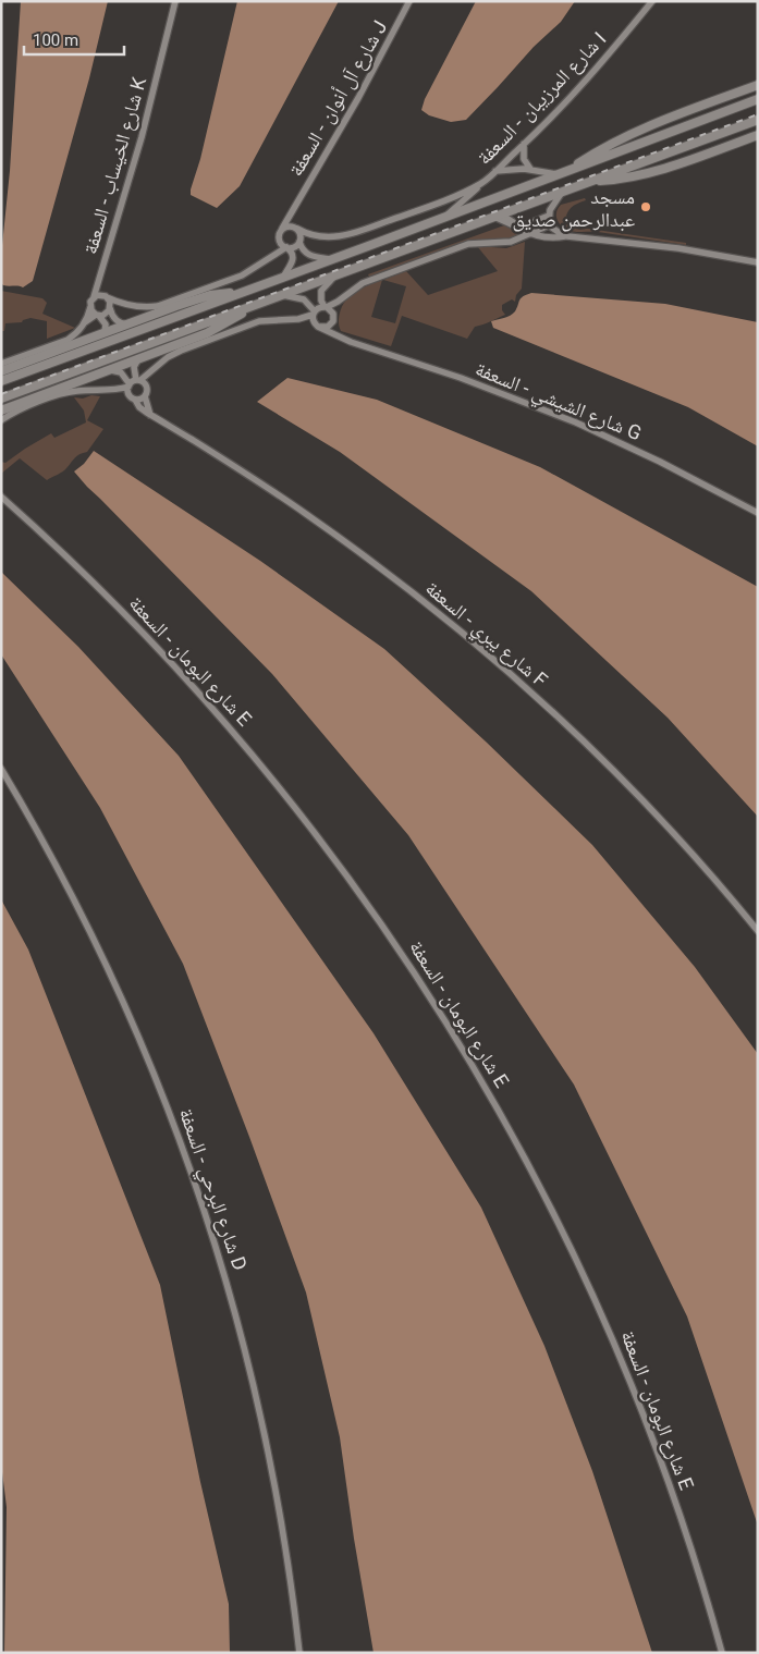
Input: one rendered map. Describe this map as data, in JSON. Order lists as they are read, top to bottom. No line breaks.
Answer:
{"streets":{"street":["شارع آل أنوان - السعفة J","شارع المرزيبان - السعفة I","شارع الخيساب - السعفة K","شارع الشيشي - السعفة G","شارع يبري - السعفة F","شارع البومان - السعفة E","شارع البرحي - السعفة D"]},"crossings":[["شارع آل أنوان - السعفة J","شارع المرزيبان - السعفة I"]],"places":["مسجد عبدالرحمن صديق"],"scale_bar":"100 m"}
